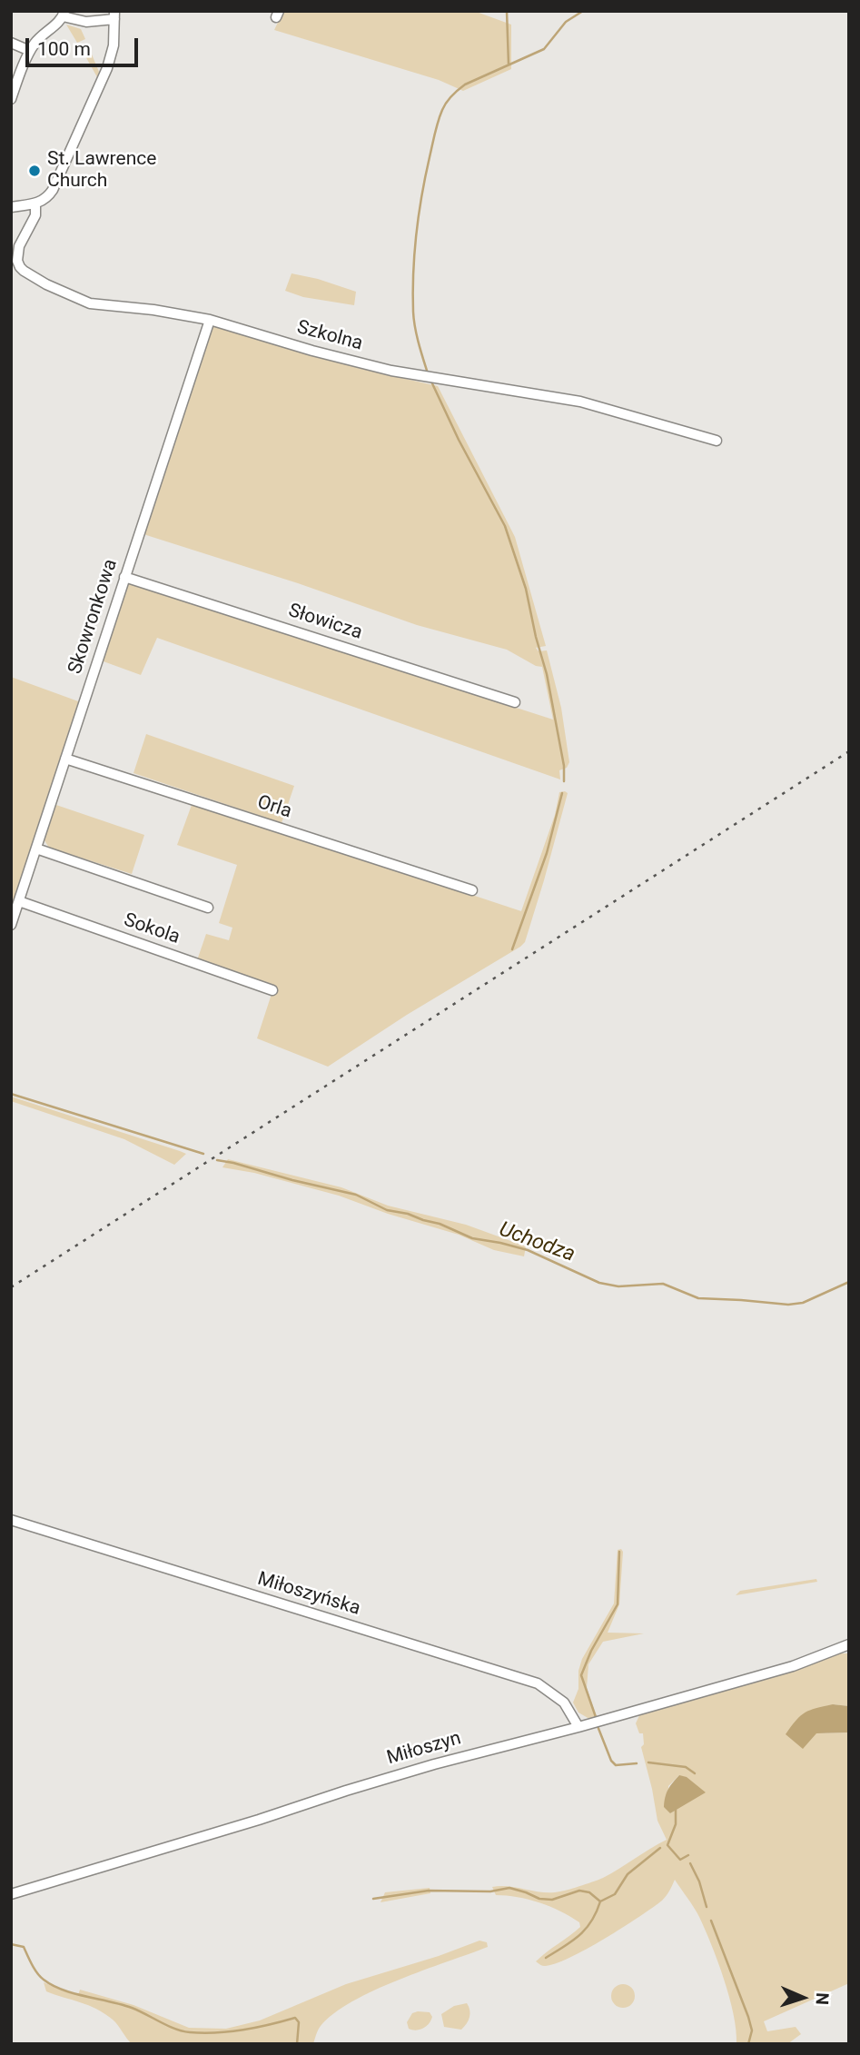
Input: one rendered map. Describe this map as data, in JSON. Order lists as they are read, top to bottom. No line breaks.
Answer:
{"streets":{"street":["Szkolna","Skowronkowa","Słowicza","Orla","Sokola","Miłoszyńska","Miłoszyn"]},"crossings":[["Szkolna","Skowronkowa"],["Skowronkowa","Słowicza"],["Skowronkowa","Orla"],["Skowronkowa","Sokola"],["Miłoszyńska","Miłoszyn"]],"water":["Uchodza"],"places":["St. Lawrence Church"],"scale_bar":"100 m","north":"right"}
